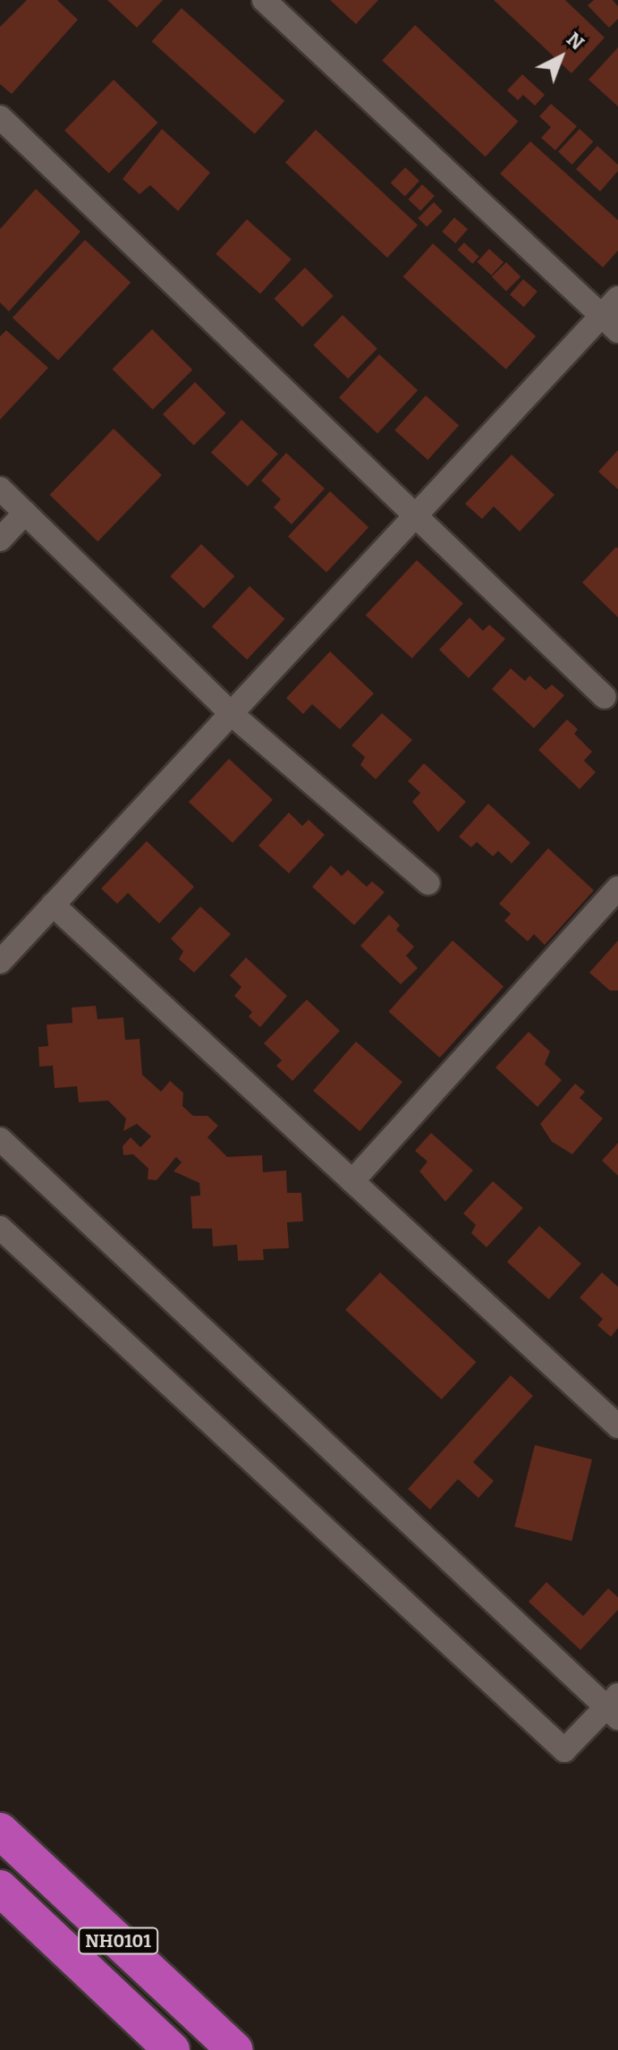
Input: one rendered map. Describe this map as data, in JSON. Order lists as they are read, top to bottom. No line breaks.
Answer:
{"streets":{"highway":["NH0101"]},"north":"top right"}
